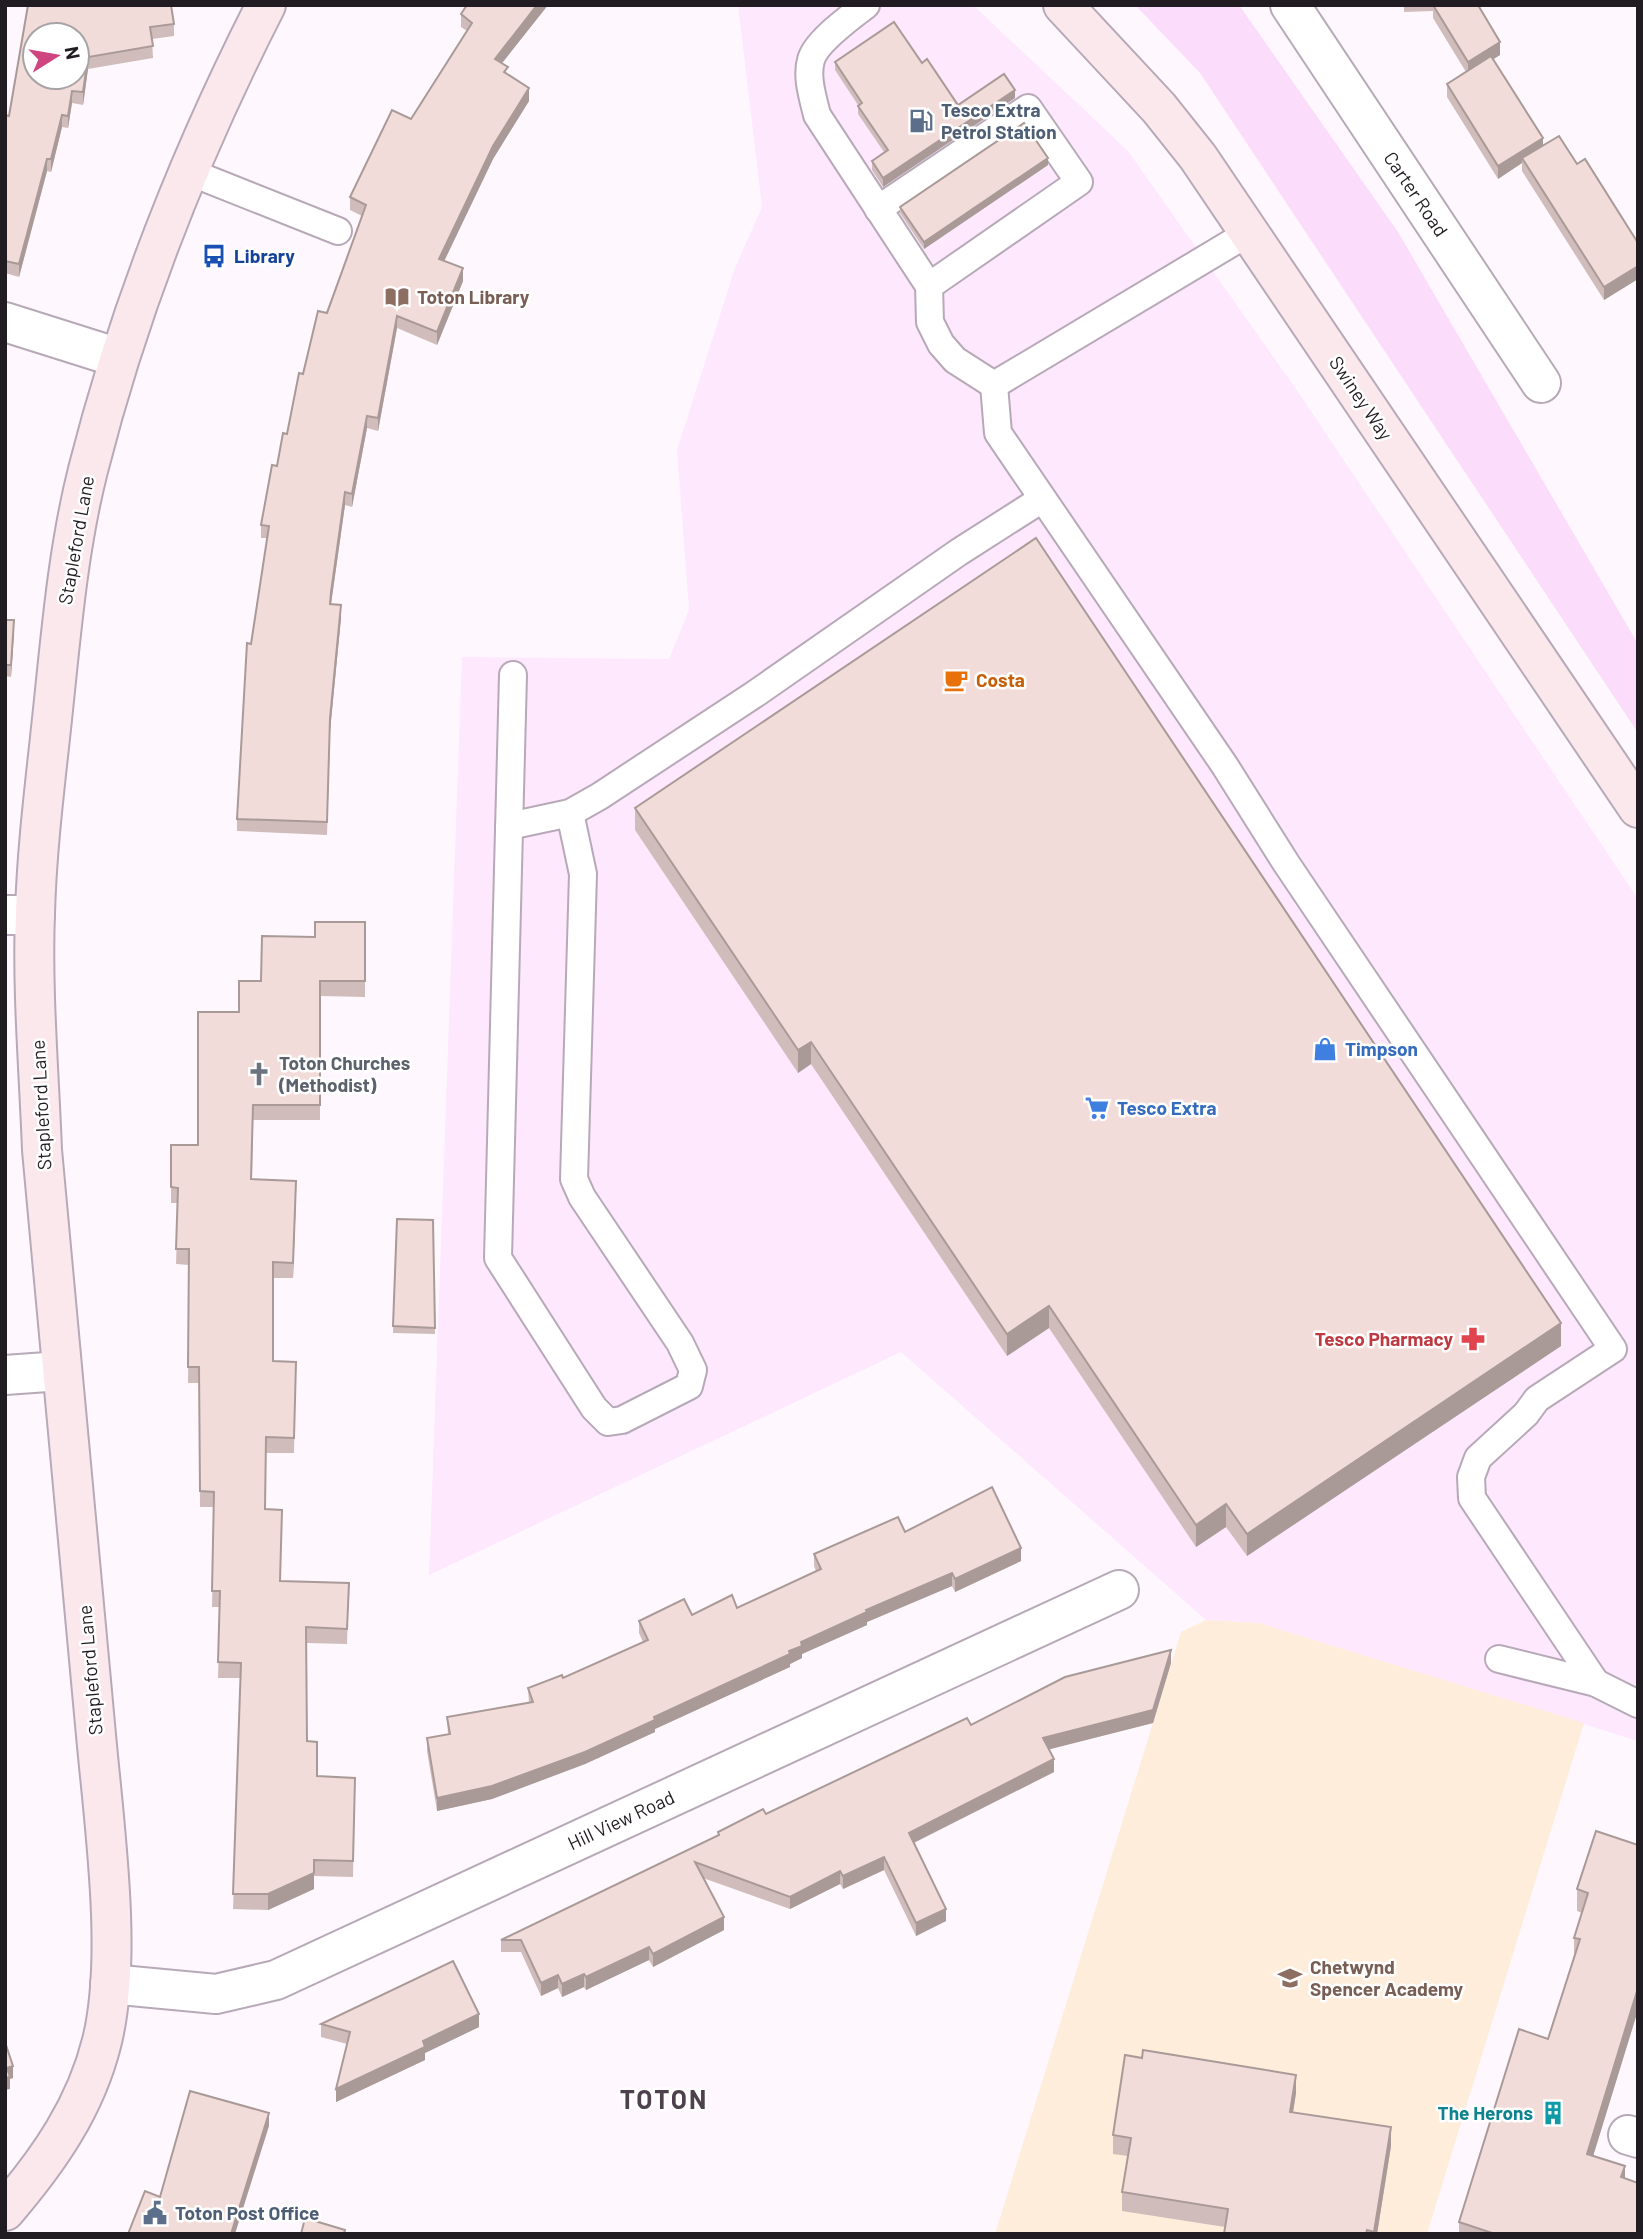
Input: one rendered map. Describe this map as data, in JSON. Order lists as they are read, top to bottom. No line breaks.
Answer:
{"streets":{"main road":["Swiney Way","Stapleford Lane"],"street":["Carter Road","Hill View Road"]},"crossings":[["Stapleford Lane","Hill View Road"]],"districts":["TOTON"],"places":{"fuel station":["Tesco Extra Petrol Station"],"bus stop":["Library"],"library":["Toton Library"],"cafe":["Costa"],"shop":["Timpson"],"church":["Toton Churches (Methodist)"],"supermarket":["Tesco Extra"],"pharmacy":["Tesco Pharmacy"],"school or university":["Chetwynd Spencer Academy"],"building":["The Herons"],"public building":["Toton Post Office"]},"north":"right"}
